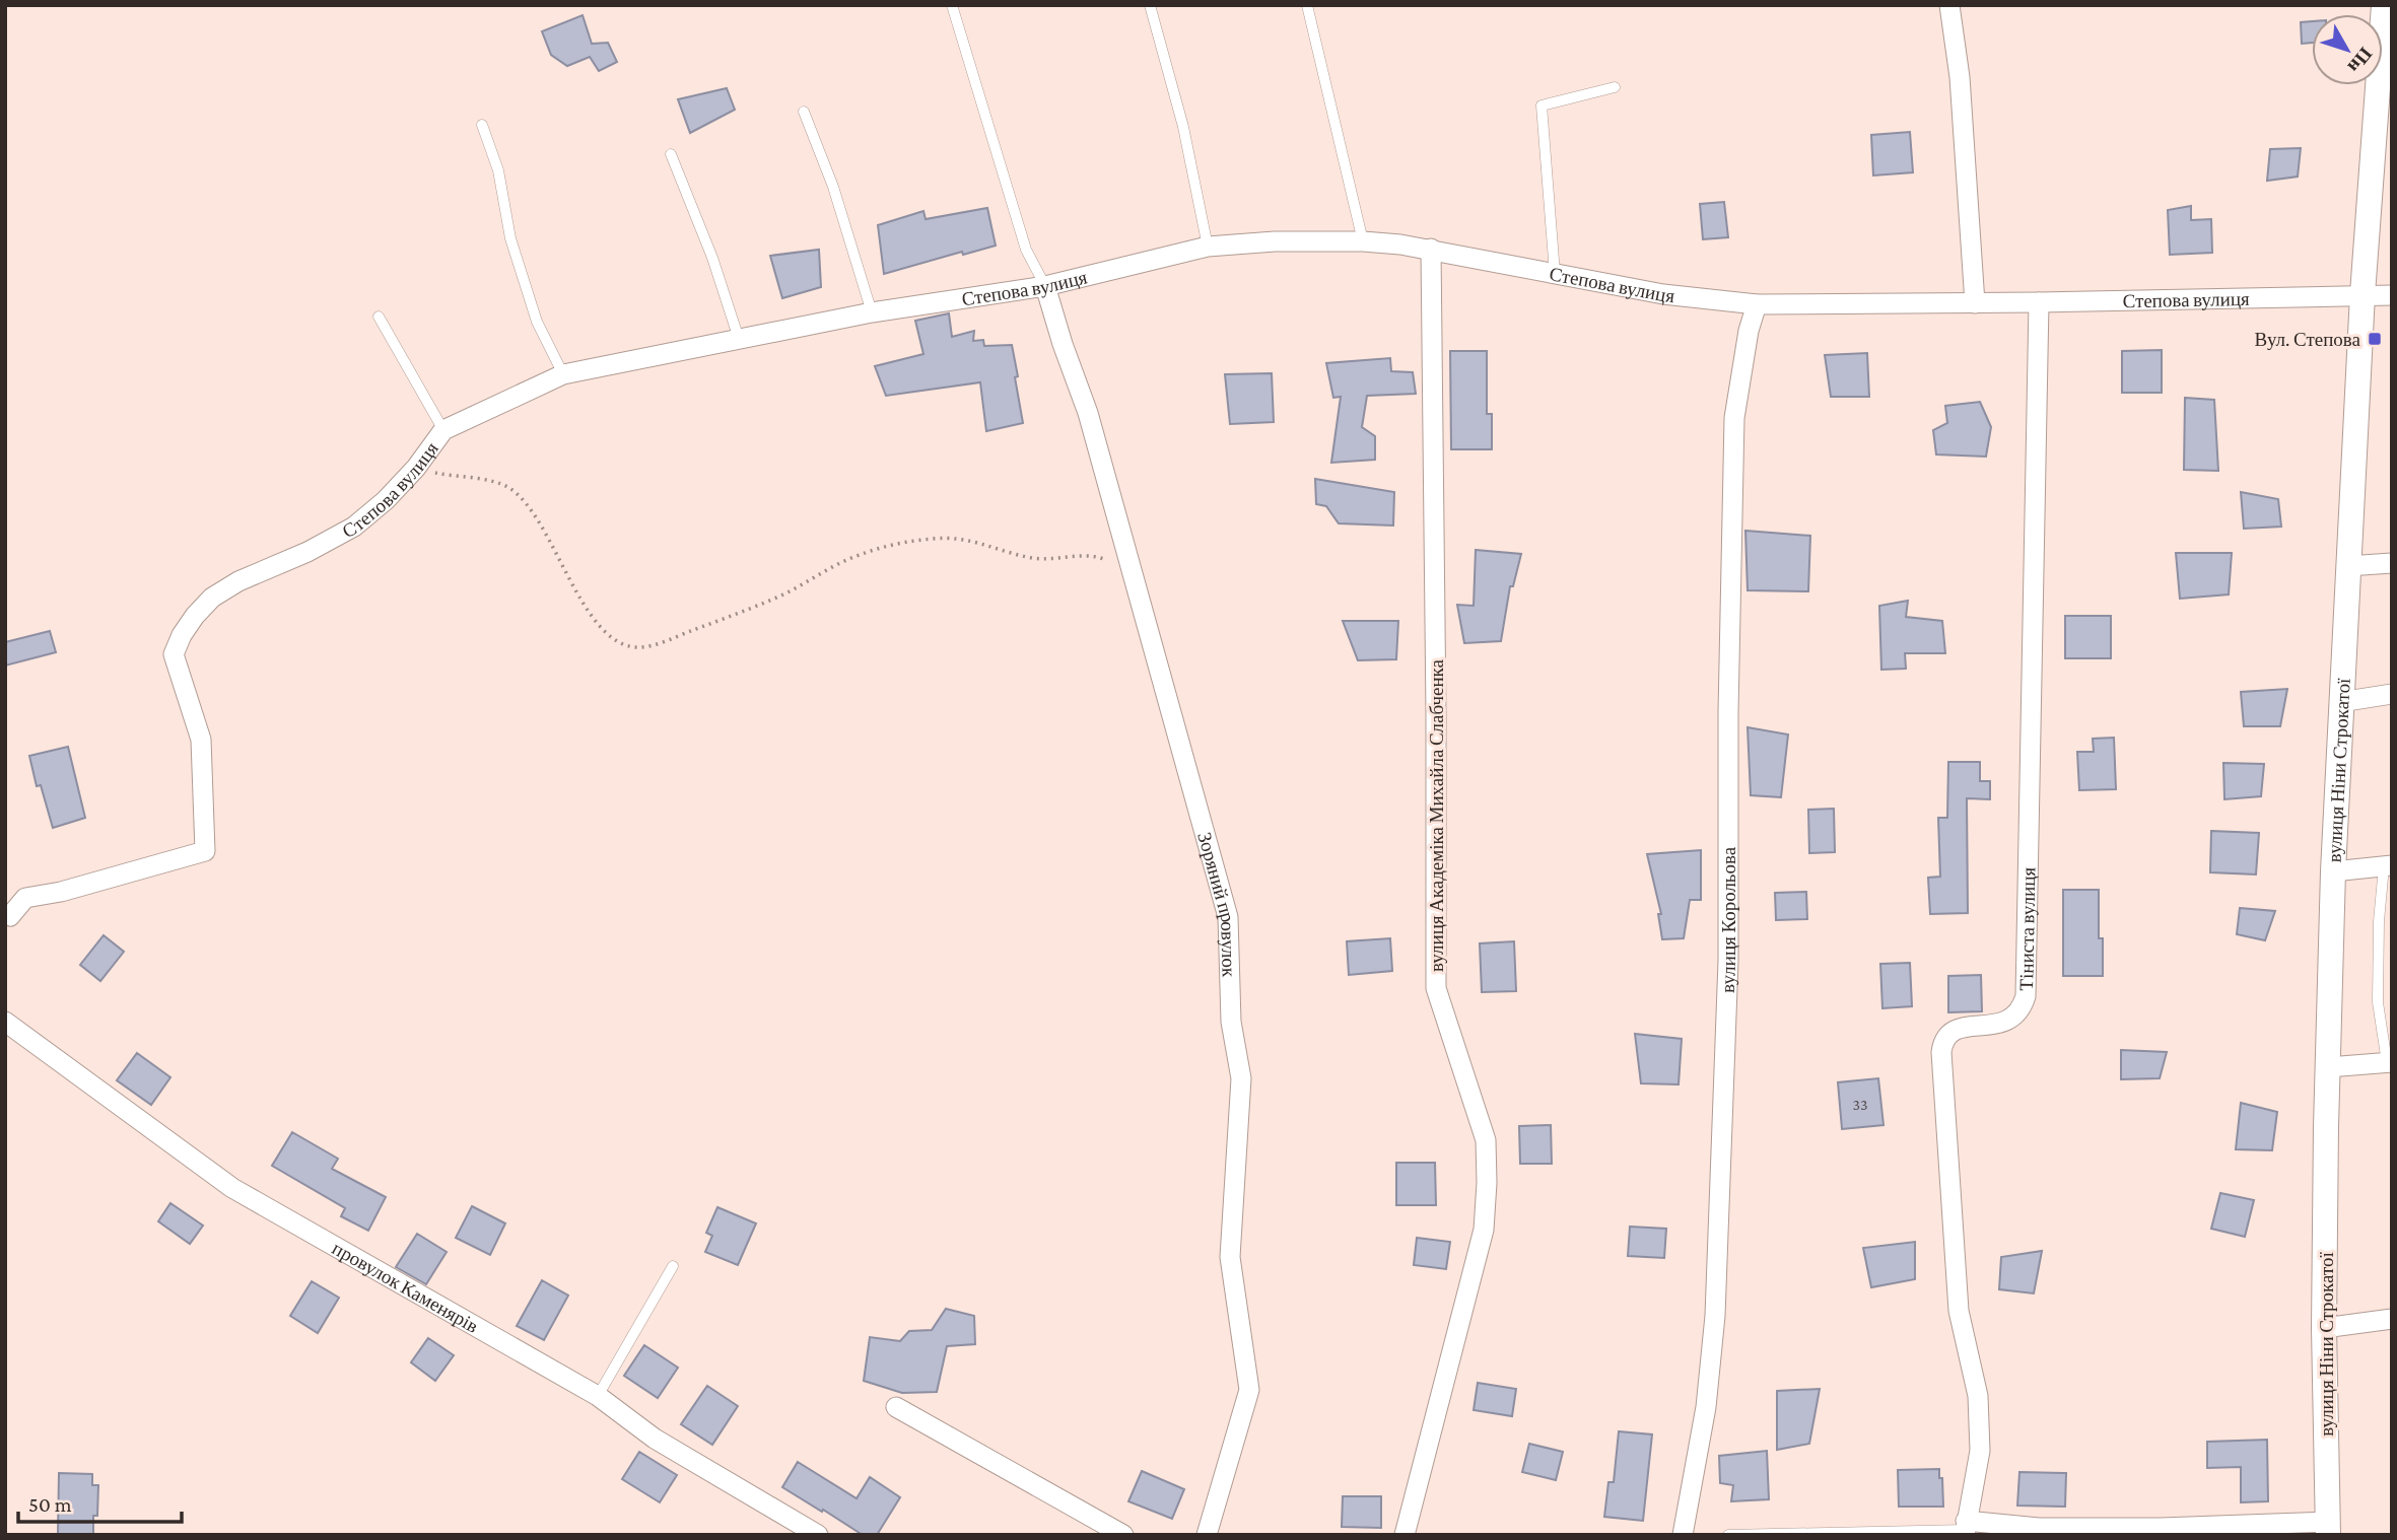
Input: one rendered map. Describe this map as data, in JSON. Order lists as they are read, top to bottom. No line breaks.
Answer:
{"streets":{"street":["Степова вулиця","вулиця Ніни Строкатої","вулиця Академіка Михайла Слабченка","Зоряний провулок","вулиця Корольова","Тіниста вулиця","провулок Каменярів"]},"crossings":[["Степова вулиця","вулиця Ніни Строкатої"],["Степова вулиця","вулиця Академіка Михайла Слабченка"],["Степова вулиця","Зоряний провулок"],["Степова вулиця","вулиця Корольова"],["Степова вулиця","Тіниста вулиця"]],"places":{"transit":["Вул. Степова"]},"house_numbers":["33"],"scale_bar":"50 m","north":"bottom right"}
